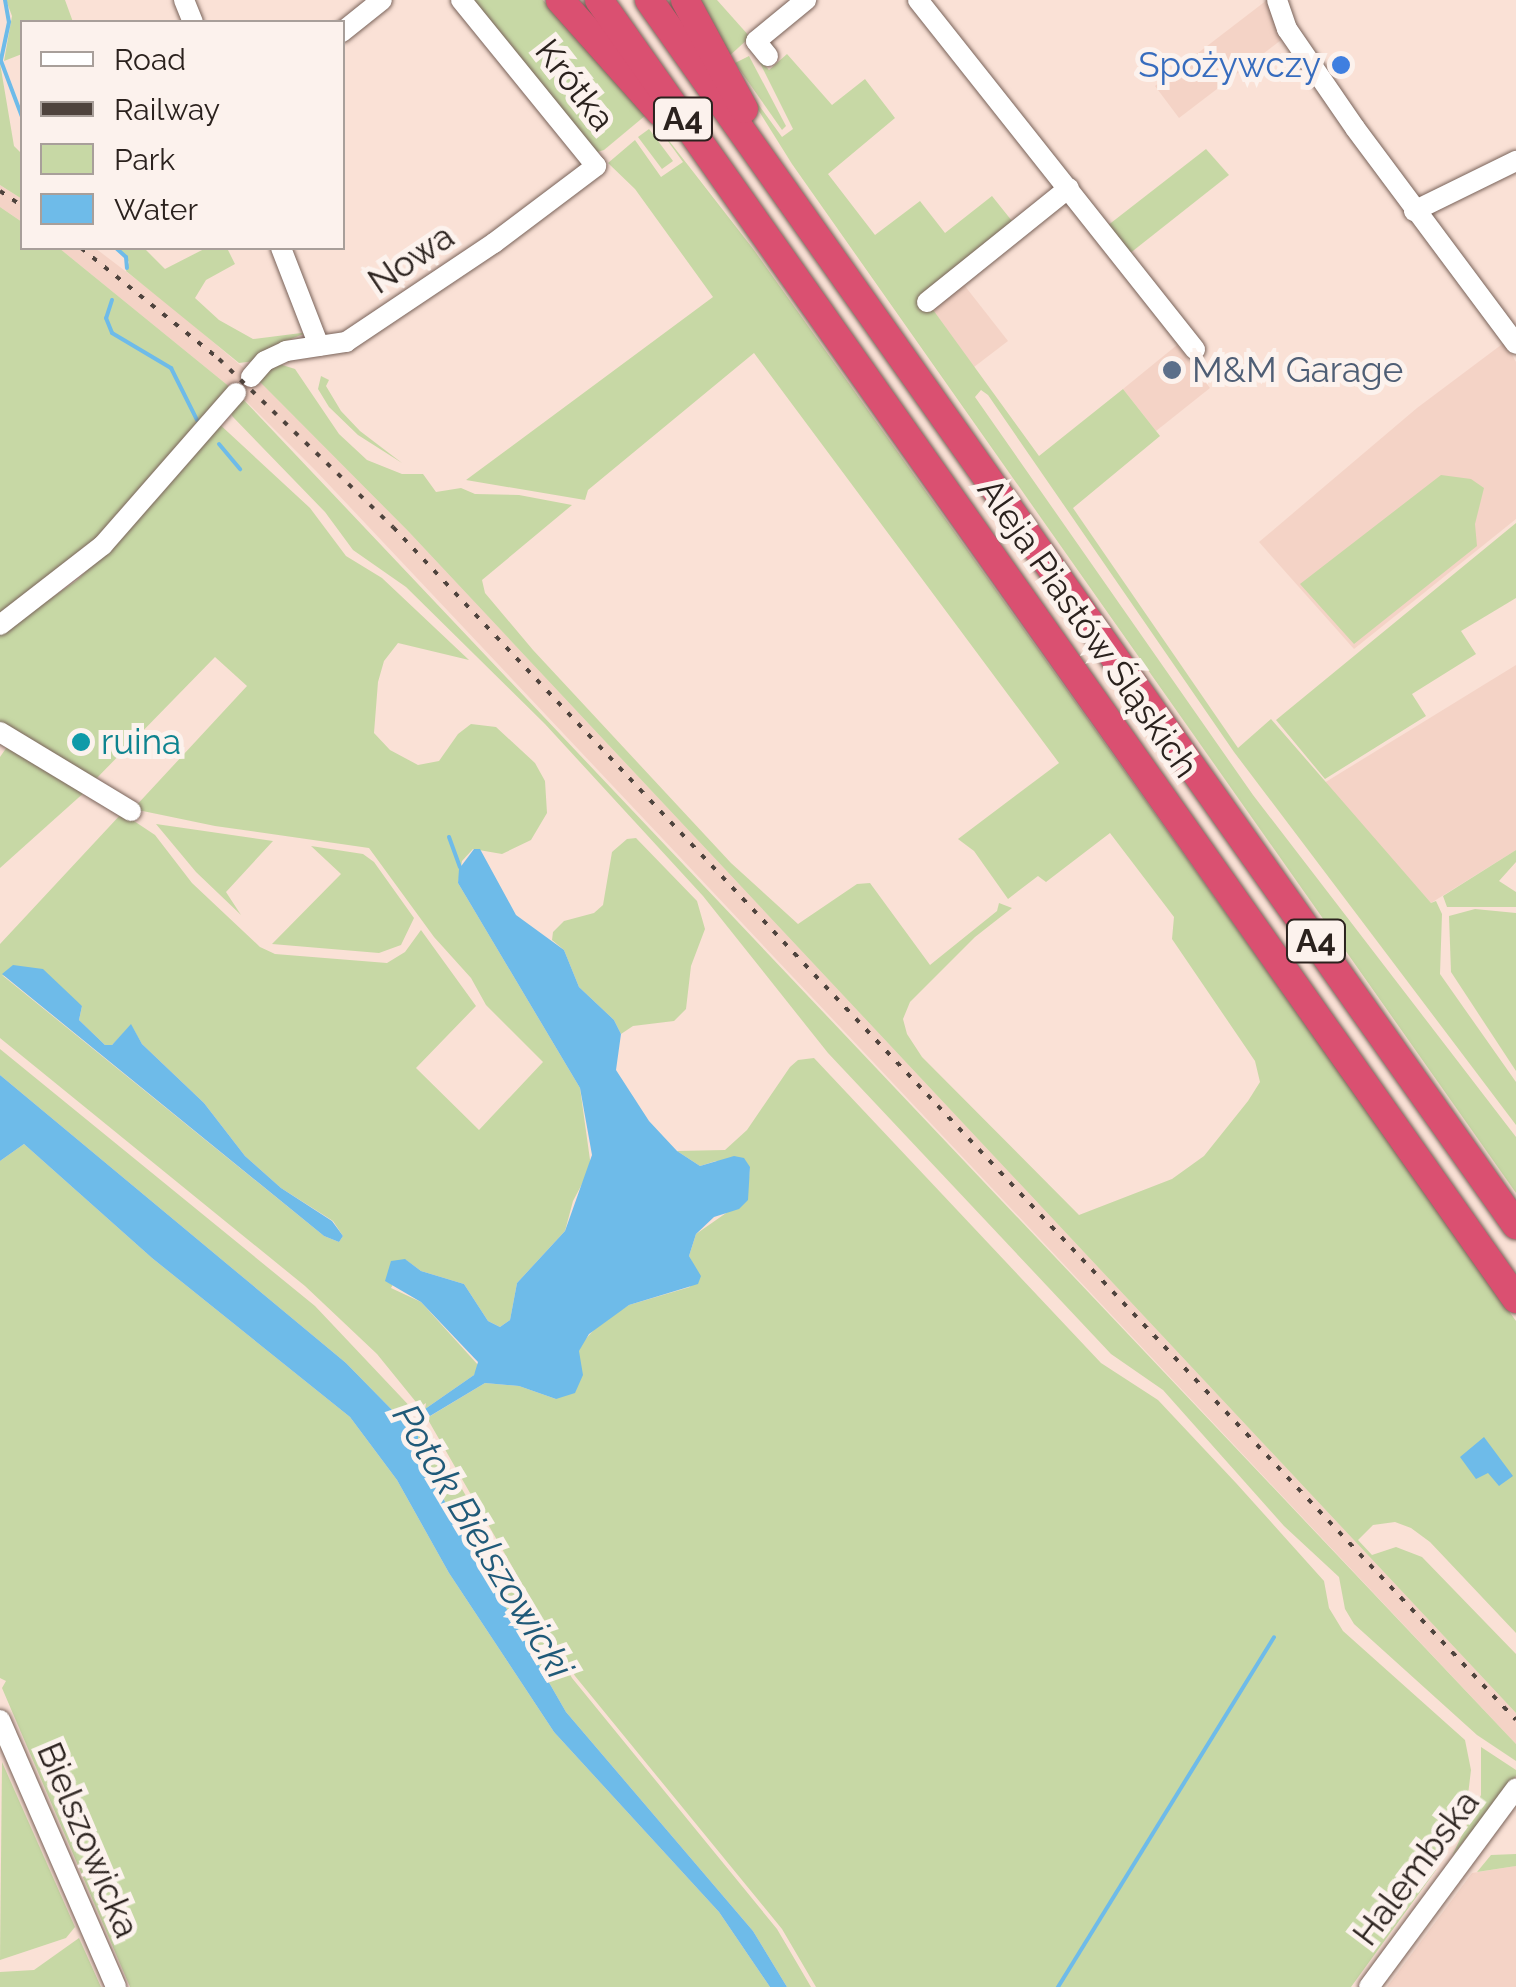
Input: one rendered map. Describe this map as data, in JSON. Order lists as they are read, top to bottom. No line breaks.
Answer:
{"streets":{"highway":["A4","Aleja Piastów Śląskich"],"street":["Krótka","Nowa","Bielszowicka","Halembska"]},"crossings":[["Krótka","Nowa"]],"water":["Potok Bielszowicki"],"places":["Spożywczy","M&M Garage","ruina"],"legend":["Road","Railway","Park","Water"]}
